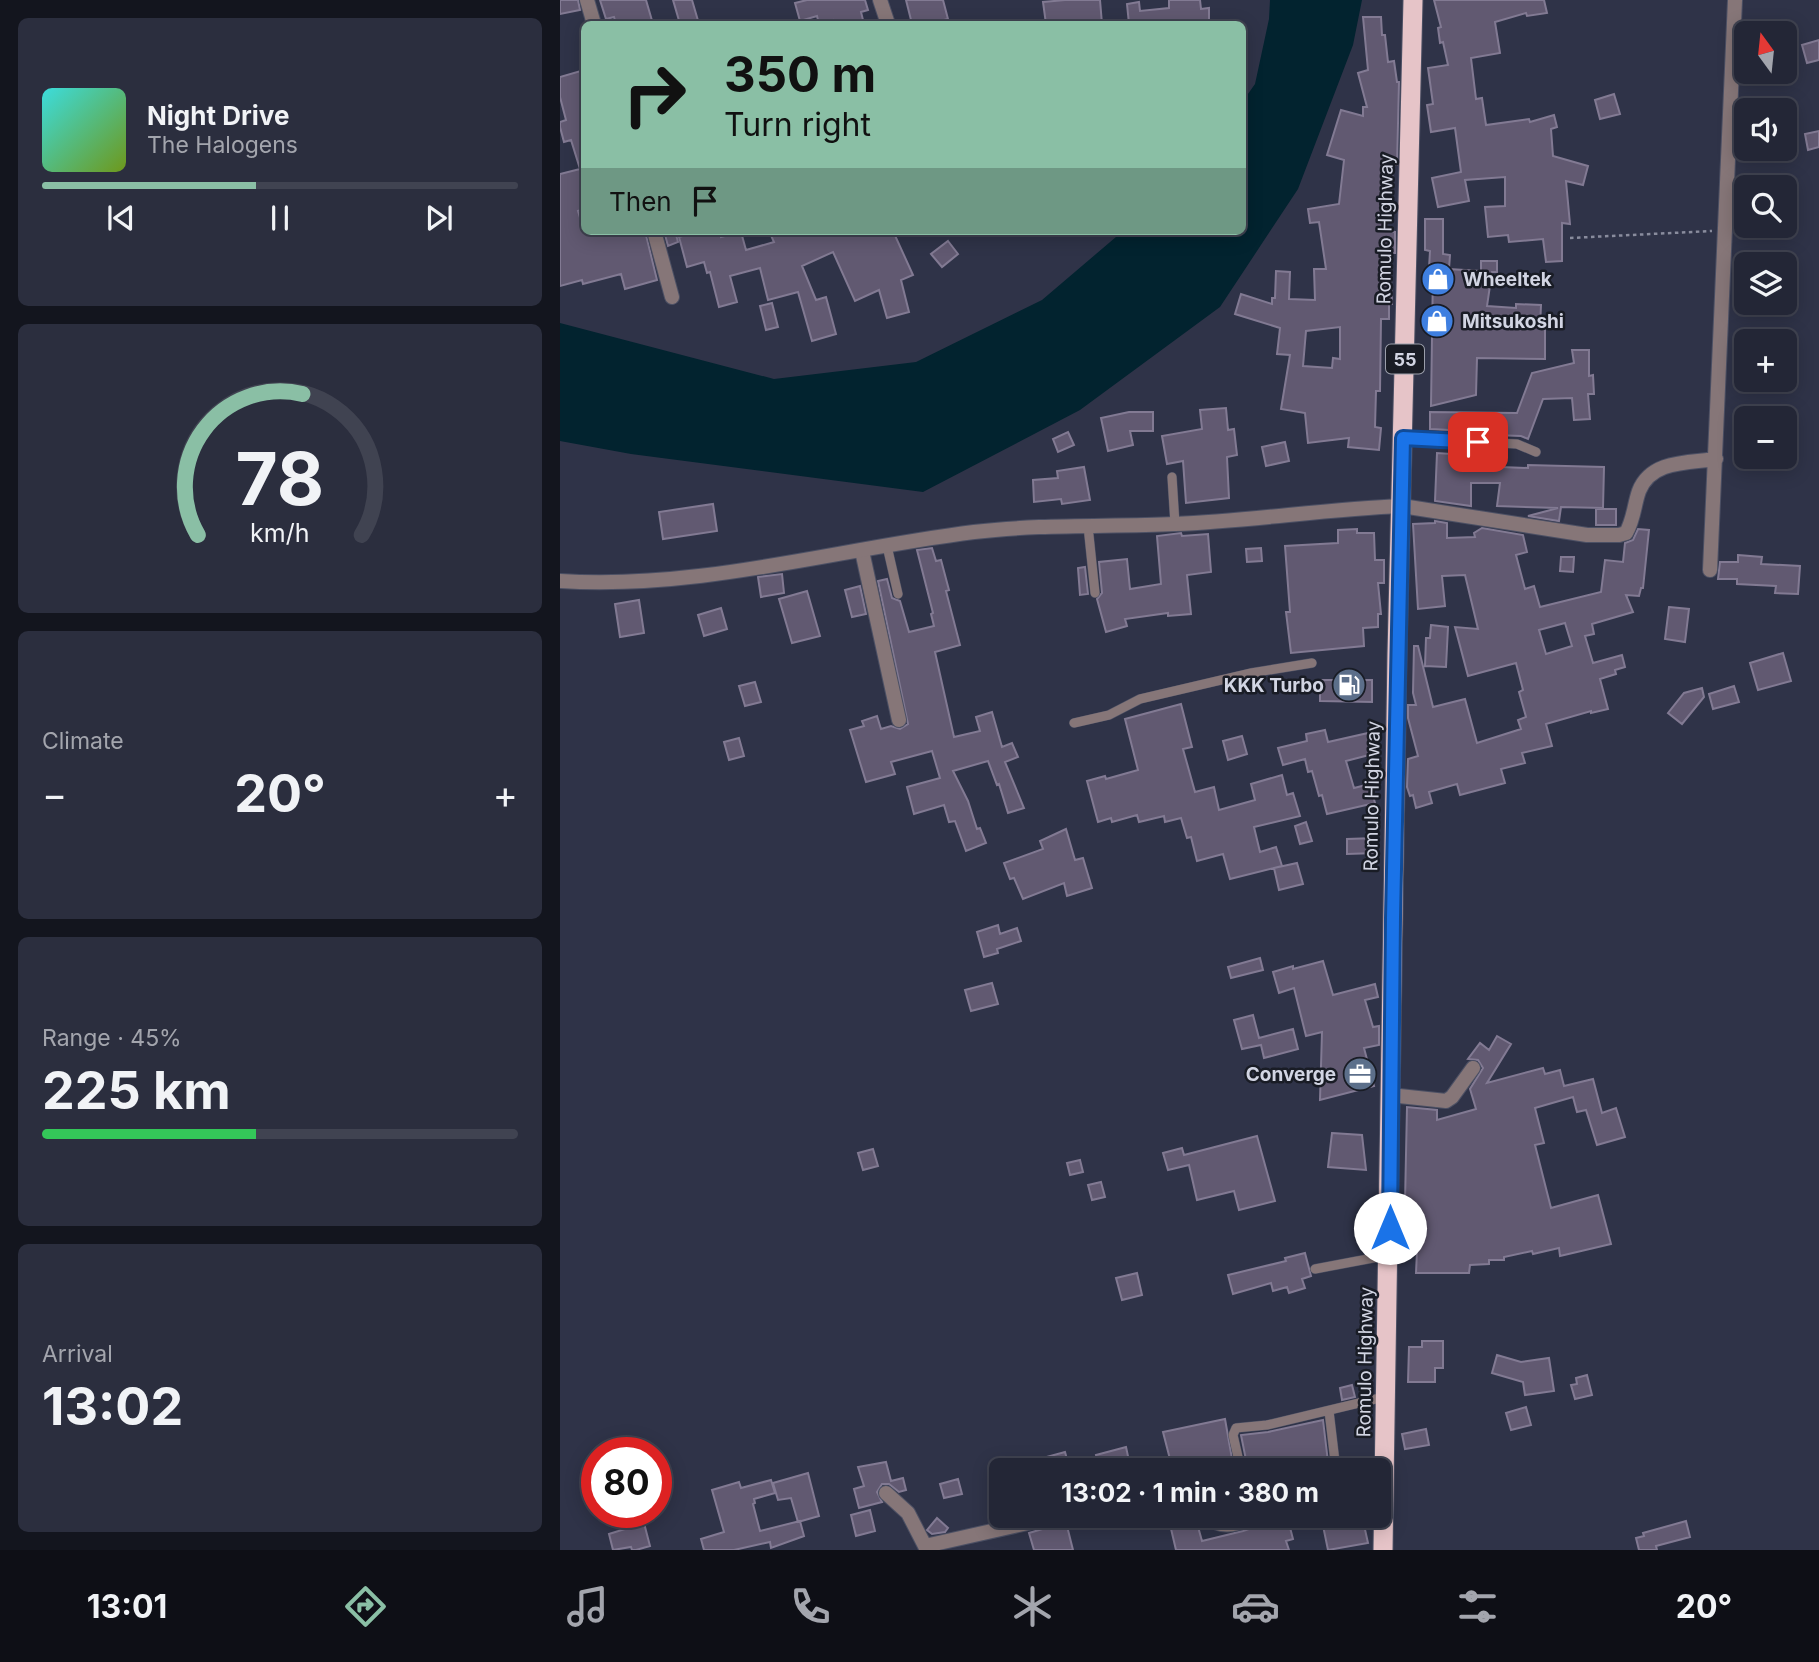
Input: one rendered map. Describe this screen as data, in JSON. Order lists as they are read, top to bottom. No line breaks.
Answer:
{"streets":{"highway":["Romulo Highway","55"]},"places":{"shop":["Wheeltek","Mitsukoshi"],"fuel station":["KKK Turbo"],"office":["Converge"]},"north":"top","page":{"map_buttons":["+","−"],"turn":["350 m","Turn right"],"song":["Night Drive","The Halogens"],"then":"Then","tile":["Climate",["Range · 45%","225 km"],["Arrival","13:02"]],"heat":["−","20°","+"],"limit":"80","trip":"13:02 · 1 min · 380 m","tabs":["13:01","20°"],"gauge":["78","km/h"]}}
